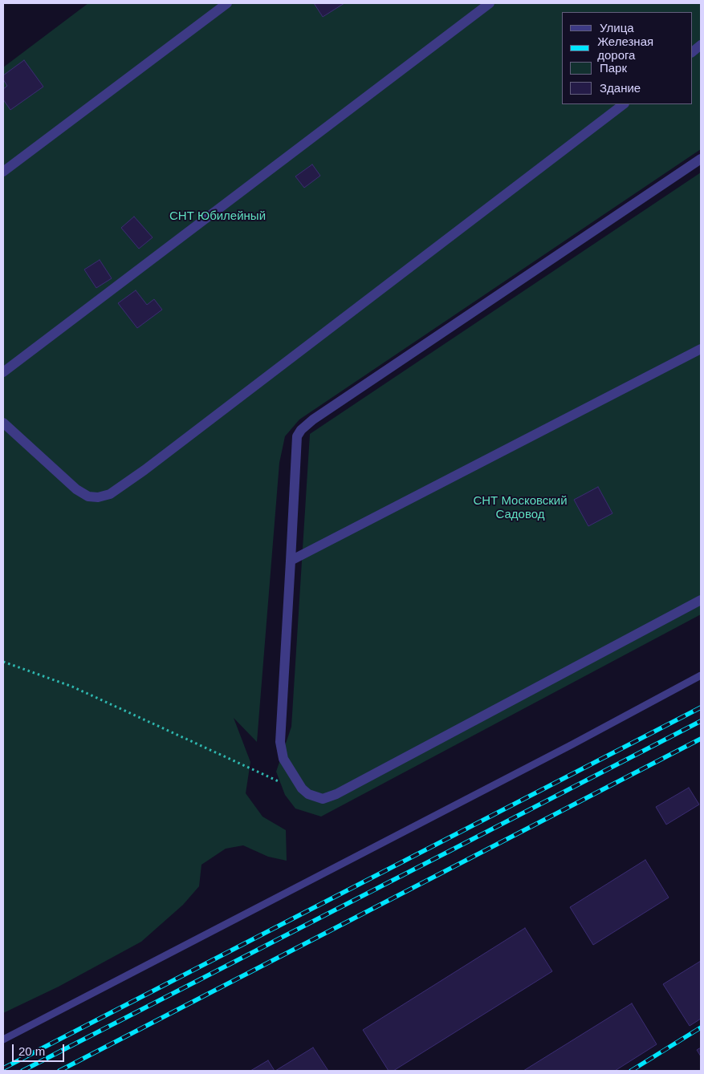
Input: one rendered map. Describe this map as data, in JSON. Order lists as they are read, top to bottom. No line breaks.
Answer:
{"parks":["СНТ Юбилейный","СНТ Московский Садовод"],"legend":["Улица","Железная дорога","Парк","Здание"],"scale_bar":"20 m"}
